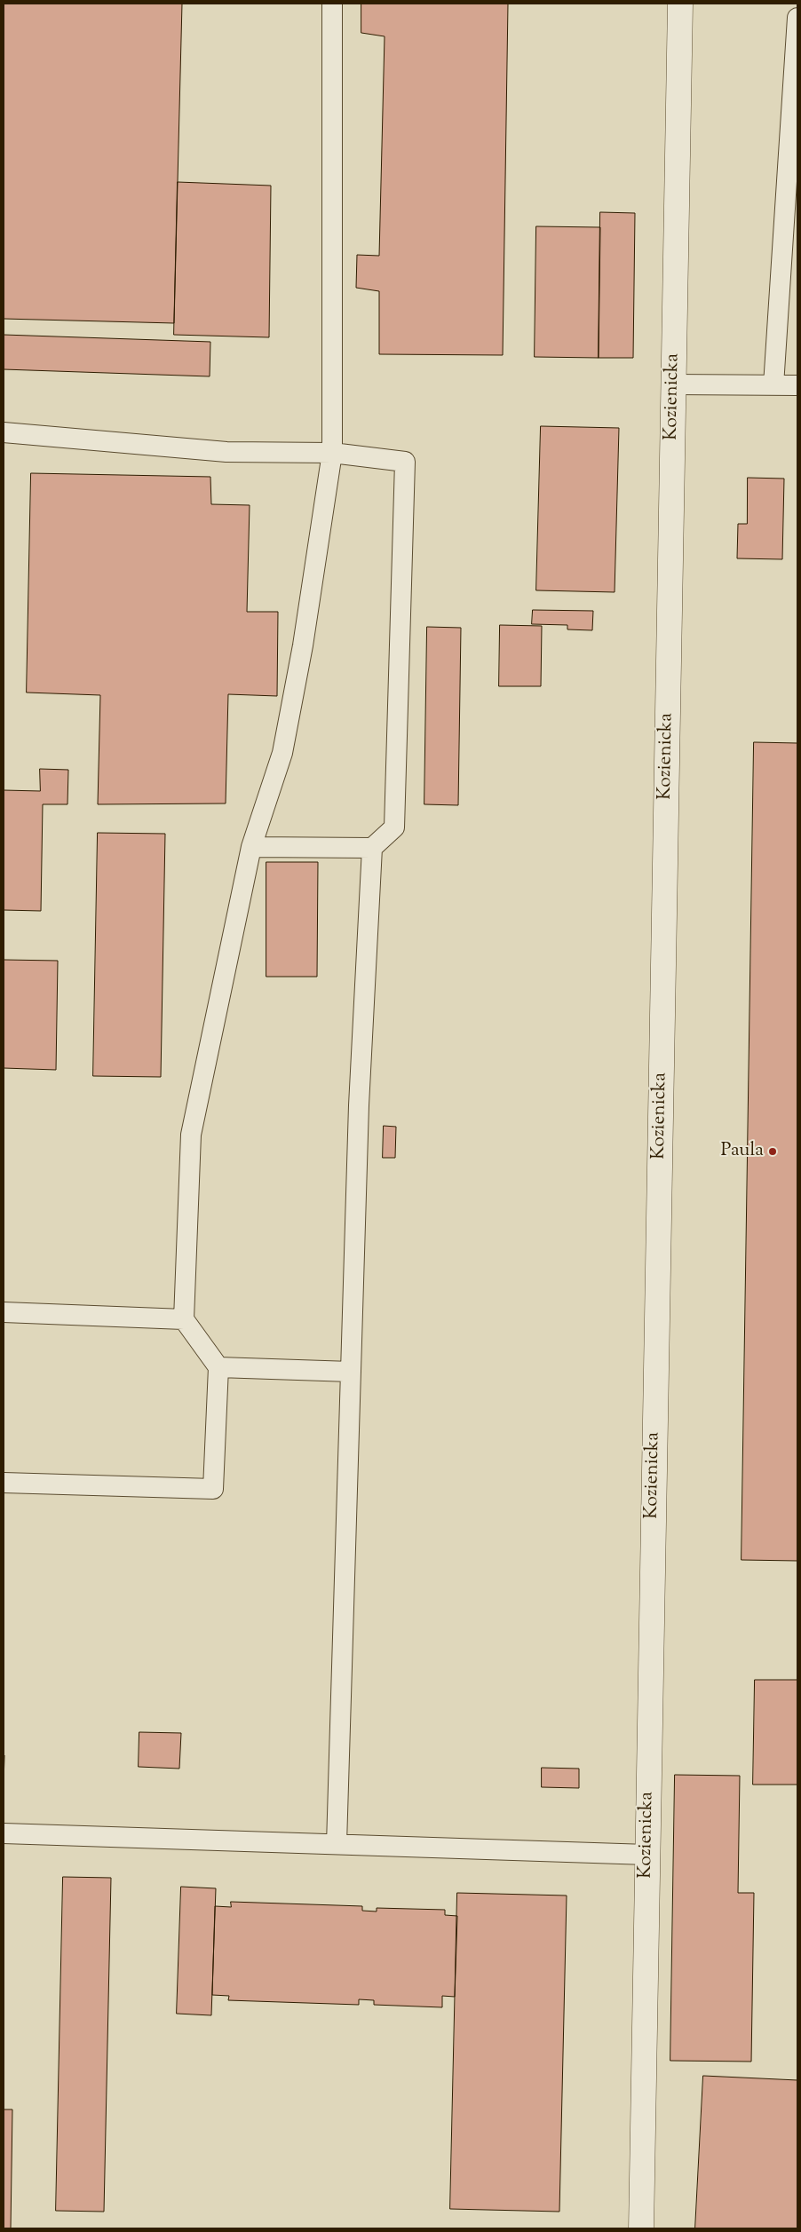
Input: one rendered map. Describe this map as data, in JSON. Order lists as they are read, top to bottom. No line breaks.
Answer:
{"streets":{"street":["Kozienicka"]},"places":["Paula"]}
